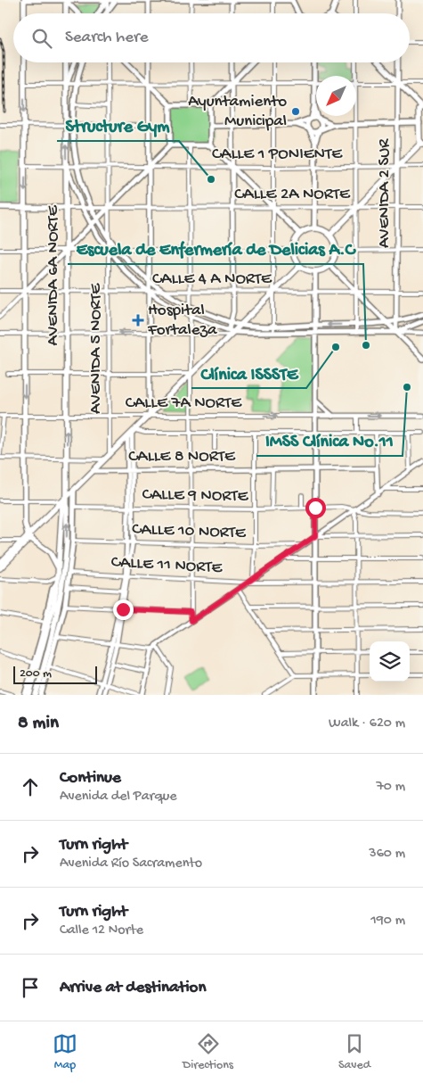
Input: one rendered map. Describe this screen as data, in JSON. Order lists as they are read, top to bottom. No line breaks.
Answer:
{"streets":{"main road":["CALLE 2A NORTE","AVENIDA 6A NORTE"],"street":["CALLE 1 PONIENTE","AVENIDA 2 SUR","CALLE 4 A NORTE","AVENIDA 5 NORTE","CALLE 7A NORTE","CALLE 8 NORTE","CALLE 9 NORTE","CALLE 10 NORTE","CALLE 11 NORTE"]},"crossings":[["CALLE 1 PONIENTE","AVENIDA 2 SUR"],["CALLE 1 PONIENTE","AVENIDA 6A NORTE"],["CALLE 1 PONIENTE","AVENIDA 5 NORTE"],["AVENIDA 2 SUR","CALLE 2A NORTE"],["AVENIDA 2 SUR","CALLE 4 A NORTE"],["CALLE 2A NORTE","AVENIDA 6A NORTE"],["CALLE 2A NORTE","AVENIDA 5 NORTE"],["AVENIDA 6A NORTE","CALLE 4 A NORTE"],["AVENIDA 6A NORTE","CALLE 7A NORTE"],["CALLE 4 A NORTE","AVENIDA 5 NORTE"],["AVENIDA 5 NORTE","CALLE 7A NORTE"]],"places":{"other":["Ayuntamiento Municipal","Structure Gym","Escuela de Enfermería de Delicias A.C","Clínica ISSSTE","IMSS Clínica No.11"],"health":["Hospital Fortaleza"]},"scale_bar":"200 m","north":"bottom left","page":{"search":"Search here","scale":"200 m","heading":["8 min","Walk · 620 m"],"list":[["Continue","Avenida del Parque","70 m"],["Turn right","Avenida Río Sacramento","360 m"],["Turn right","Calle 12 Norte","190 m"],"Arrive at destination"],"nav":["Map","Directions","Saved"]}}
